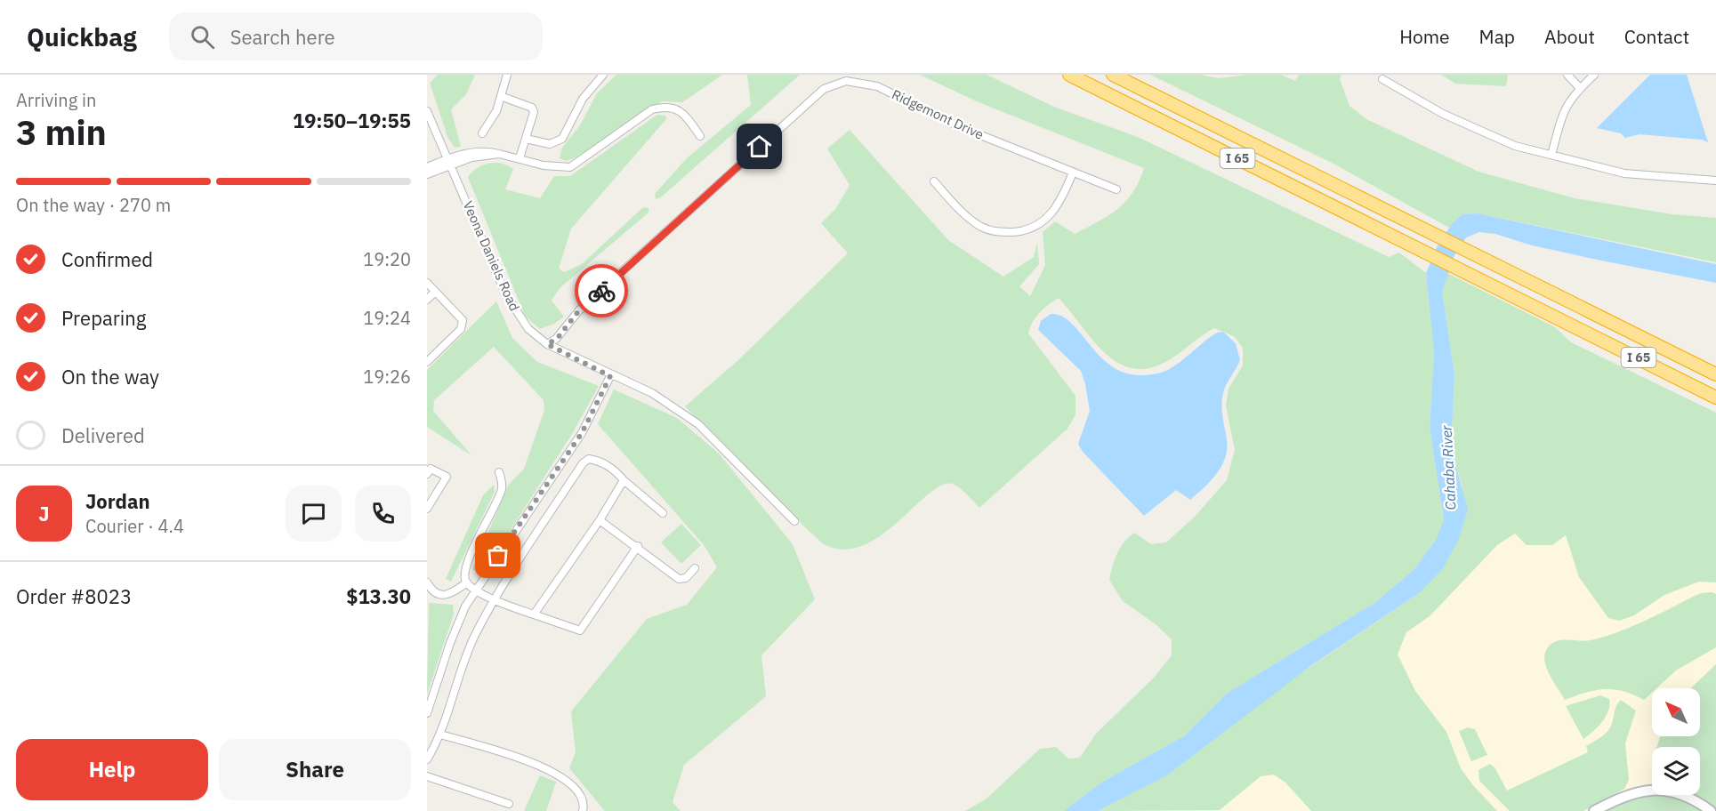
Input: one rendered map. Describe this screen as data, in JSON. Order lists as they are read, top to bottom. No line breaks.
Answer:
{"streets":{"highway":["I 65"],"street":["Ridgemont Drive","Veona Daniels Road"]},"crossings":[["Ridgemont Drive","Veona Daniels Road"]],"water":["Cahaba River"],"north":"top left","page":{"header":"Quickbag","search":"Search here","nav":["Home","Map","About","Contact"],"heading":["3 min","Arriving in","19:50–19:55"],"panel":["Jordan","Courier · 4.4","Order #8023","$13.30"],"bar":"On the way · 270 m","list":[["Confirmed","19:20"],["Preparing","19:24"],["On the way","19:26"],"Delivered"],"round":"J","buttons":["Help","Share"]}}
